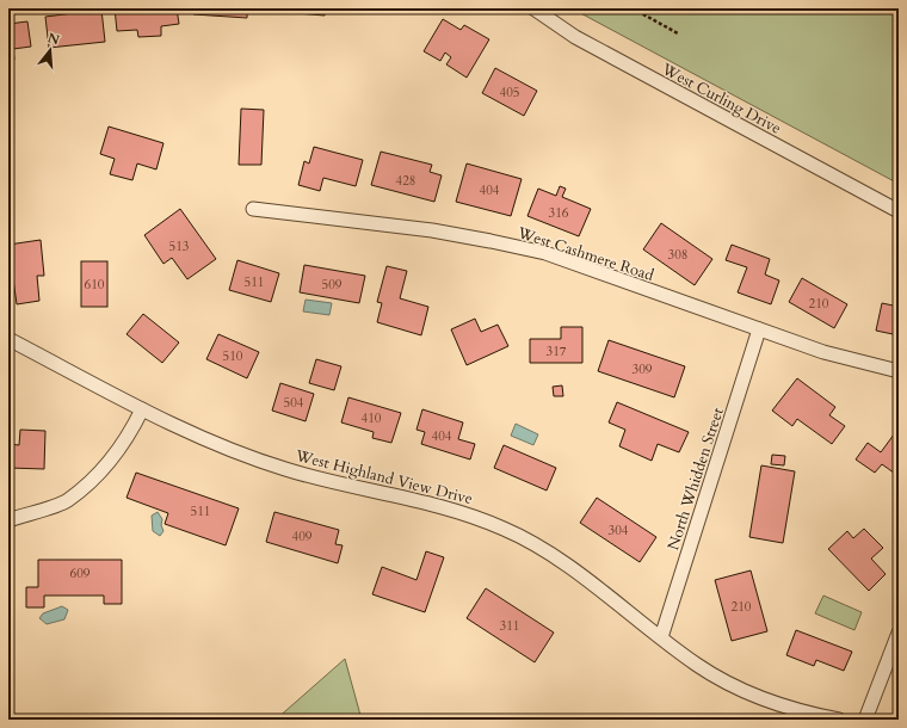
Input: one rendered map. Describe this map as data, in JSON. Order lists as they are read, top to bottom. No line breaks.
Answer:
{"streets":{"street":["West Curling Drive","West Cashmere Road","West Highland View Drive","North Whidden Street"]},"crossings":[["West Cashmere Road","North Whidden Street"],["West Highland View Drive","North Whidden Street"]],"house_numbers":["405","428","404","316","513","308","511","610","509","210","317","510","309","504","410","404","511","304","409","609","210","311"],"north":"top"}
